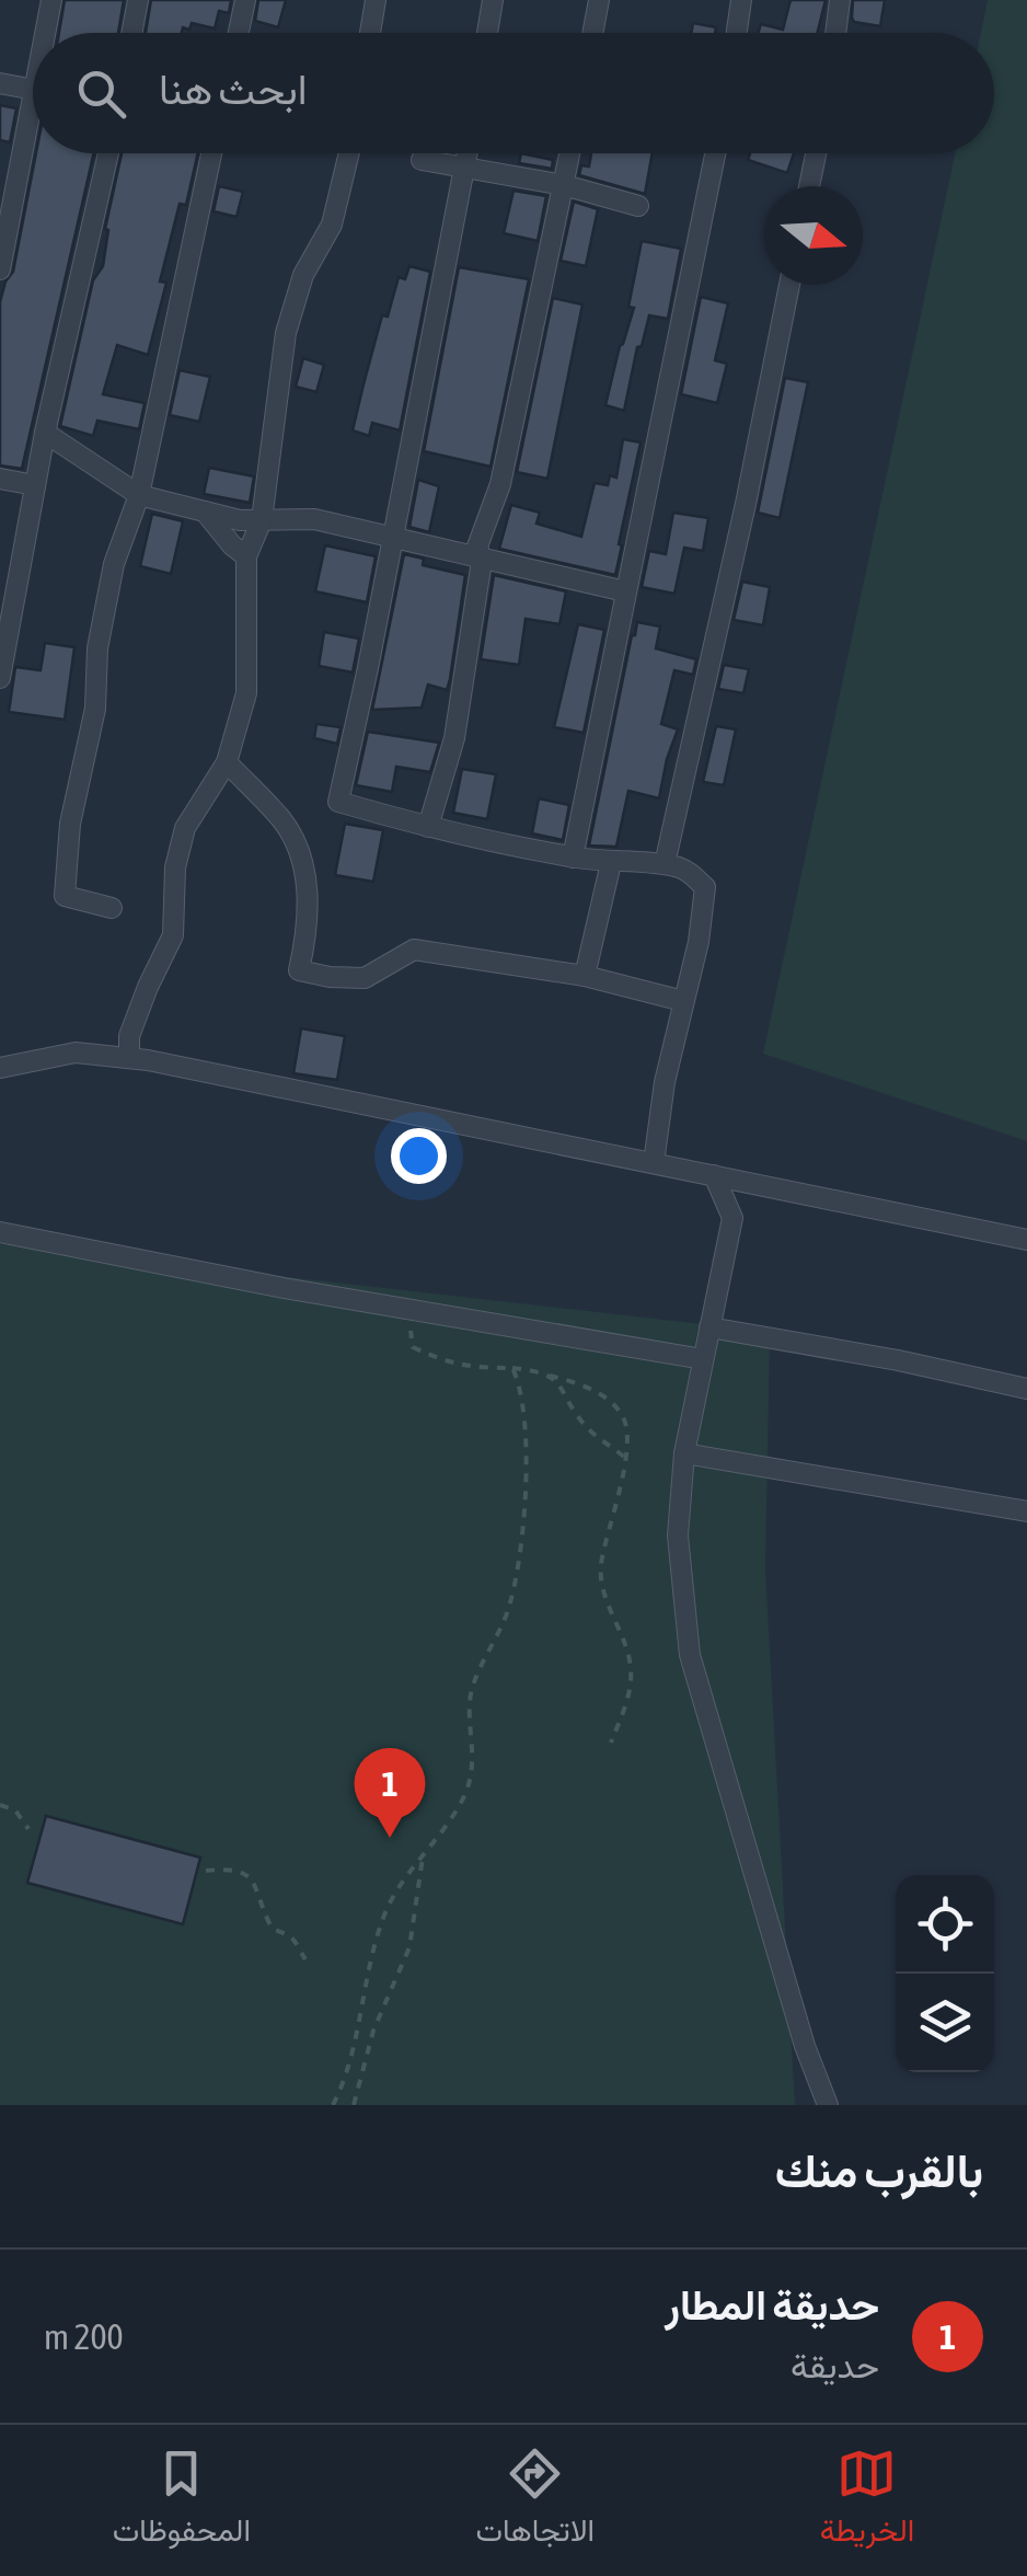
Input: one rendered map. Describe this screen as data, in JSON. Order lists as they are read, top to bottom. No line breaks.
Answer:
{"north":"right","page":{"search":"ابحث هنا","pins":"1","heading":"بالقرب منك","list":[{"mark":"1","name":"حديقة المطار","note":"حديقة","value":"200 m"}],"nav":["الخريطة","الاتجاهات","المحفوظات"]}}
